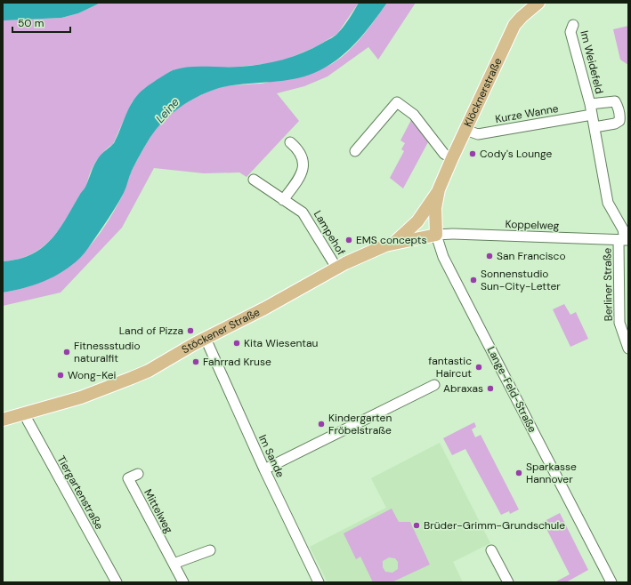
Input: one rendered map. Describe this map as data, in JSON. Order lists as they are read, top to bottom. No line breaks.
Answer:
{"streets":{"main road":["Klöcknerstraße","Stöckener Straße","Lange-Feld-Straße"],"street":["Im Weidefeld","Kurze Wanne","Koppelweg","Lampehof","Berliner Straße","Im Sande","Tiergartenstraße","Mittelweg"]},"crossings":[["Im Weidefeld","Kurze Wanne"],["Im Weidefeld","Koppelweg"],["Im Weidefeld","Berliner Straße"],["Klöcknerstraße","Kurze Wanne"],["Klöcknerstraße","Lange-Feld-Straße"],["Koppelweg","Berliner Straße"],["Koppelweg","Stöckener Straße"],["Koppelweg","Lange-Feld-Straße"],["Lampehof","Stöckener Straße"],["Stöckener Straße","Lange-Feld-Straße"],["Stöckener Straße","Im Sande"],["Stöckener Straße","Tiergartenstraße"]],"water":["Leine"],"places":["Cody's Lounge","EMS concepts","San Francisco","Sonnenstudio Sun-City-Letter","Land of Pizza","Kita Wiesentau","Fitnessstudio naturalfit","Fahrrad Kruse","fantastic Haircut","Wong-Kei","Abraxas","Kindergarten Fröbelstraße","Sparkasse Hannover","Brüder-Grimm-Grundschule"],"scale_bar":"50 m"}
